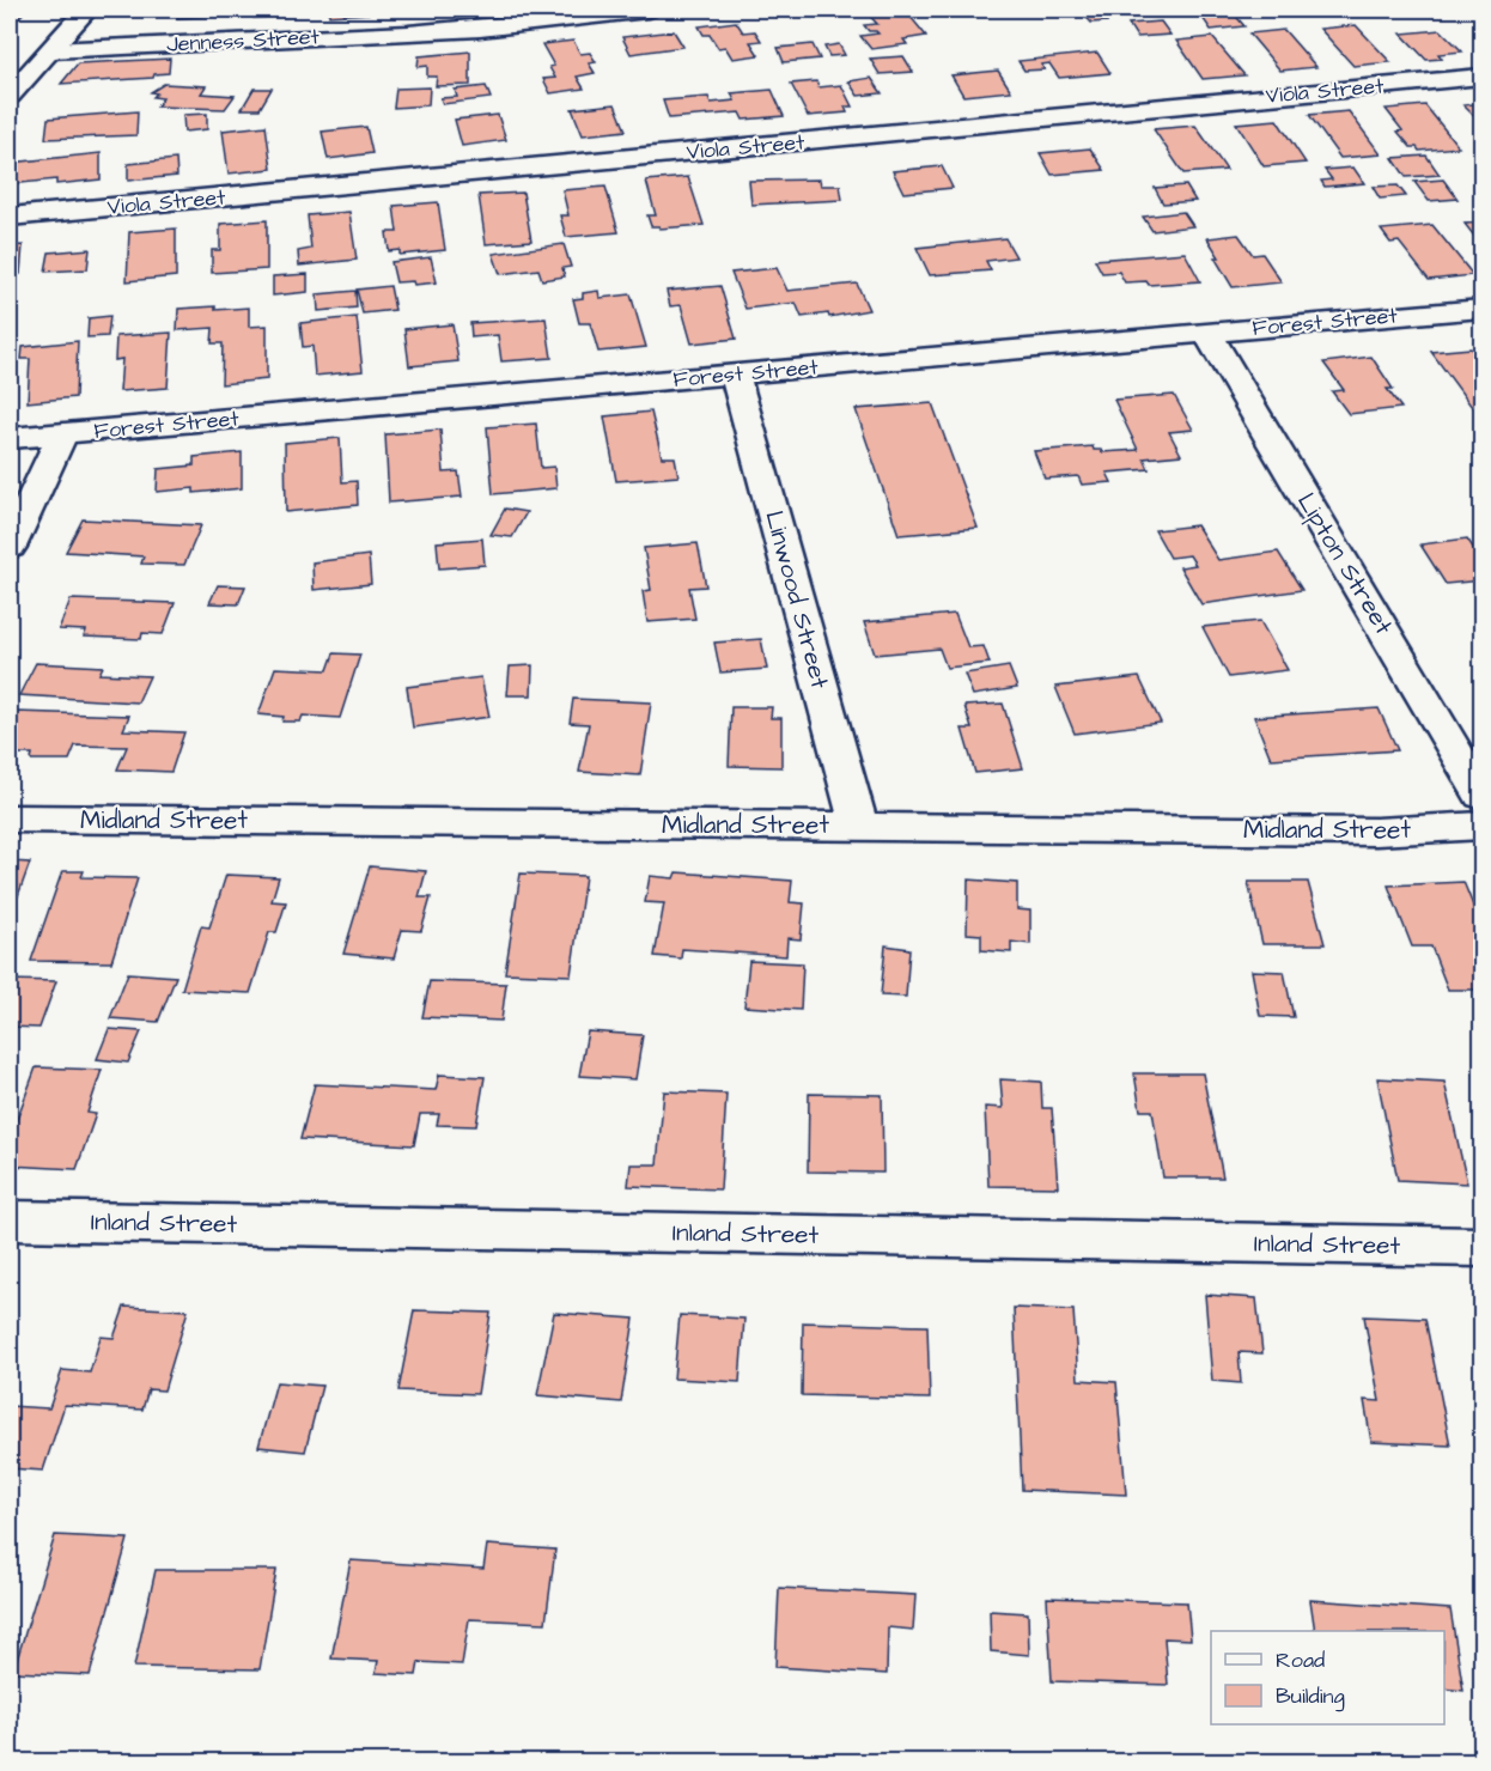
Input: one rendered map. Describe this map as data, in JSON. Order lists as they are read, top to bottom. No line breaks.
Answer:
{"streets":{"street":["Jenness Street","Viola Street","Forest Street","Lipton Street","Linwood Street","Midland Street","Inland Street"]},"crossings":[["Forest Street","Lipton Street"],["Forest Street","Linwood Street"],["Linwood Street","Midland Street"]],"legend":["Road","Building"]}
